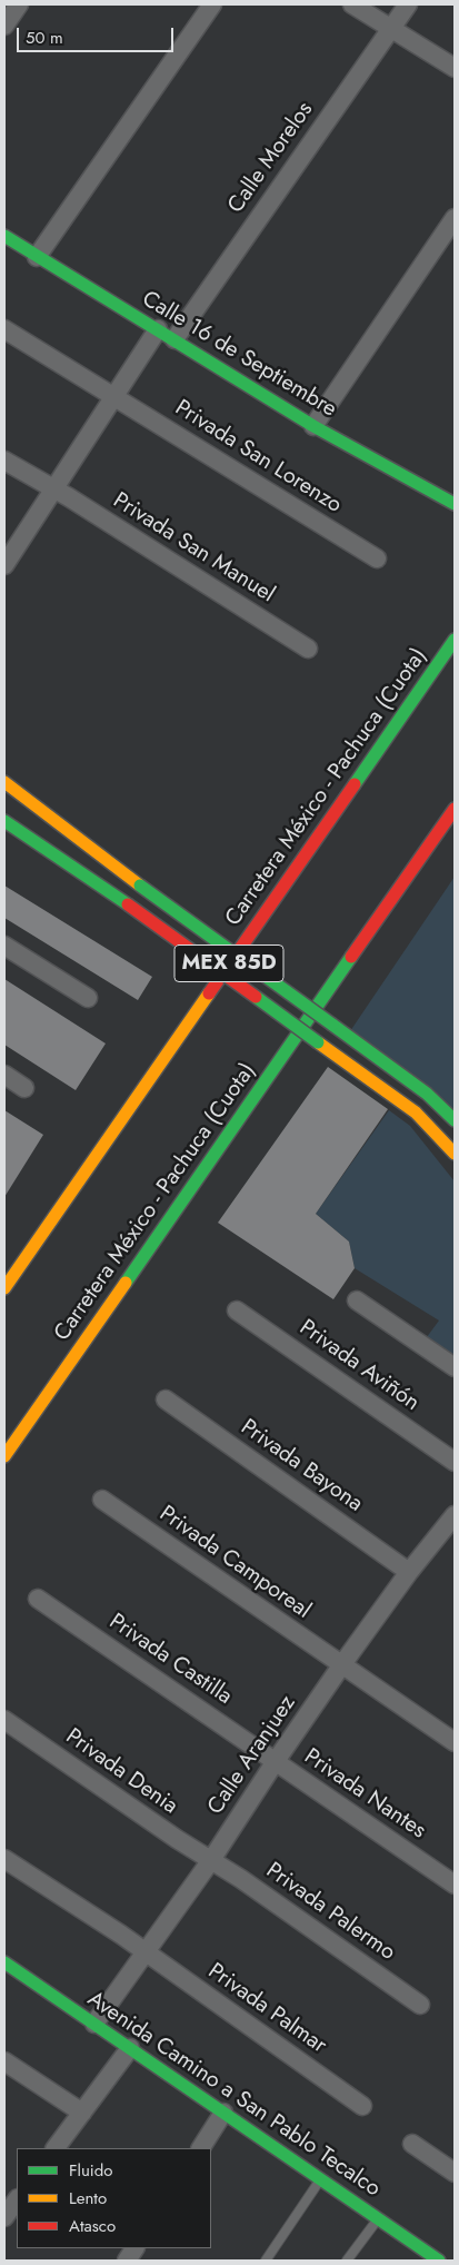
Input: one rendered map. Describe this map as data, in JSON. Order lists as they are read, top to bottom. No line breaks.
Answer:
{"streets":{"main road":["Calle 16 de Septiembre","Carretera México - Pachuca (Cuota)","MEX 85D","Avenida Camino a San Pablo Tecalco"],"street":["Calle Morelos","Privada San Lorenzo","Privada San Manuel","Privada Aviñón","Privada Bayona","Privada Camporeal","Privada Castilla","Calle Aranjuez","Privada Denia","Privada Nantes","Privada Palermo","Privada Palmar"]},"crossings":[["Calle Morelos","Calle 16 de Septiembre"],["Privada Bayona","Calle Aranjuez"],["Privada Camporeal","Calle Aranjuez"],["Privada Castilla","Calle Aranjuez"],["Privada Castilla","Privada Nantes"],["Calle Aranjuez","Privada Denia"],["Calle Aranjuez","Privada Nantes"],["Calle Aranjuez","Privada Palermo"],["Calle Aranjuez","Privada Palmar"],["Calle Aranjuez","Avenida Camino a San Pablo Tecalco"],["Privada Denia","Privada Palermo"]],"legend":["Fluido","Lento","Atasco"],"scale_bar":"50 m"}
